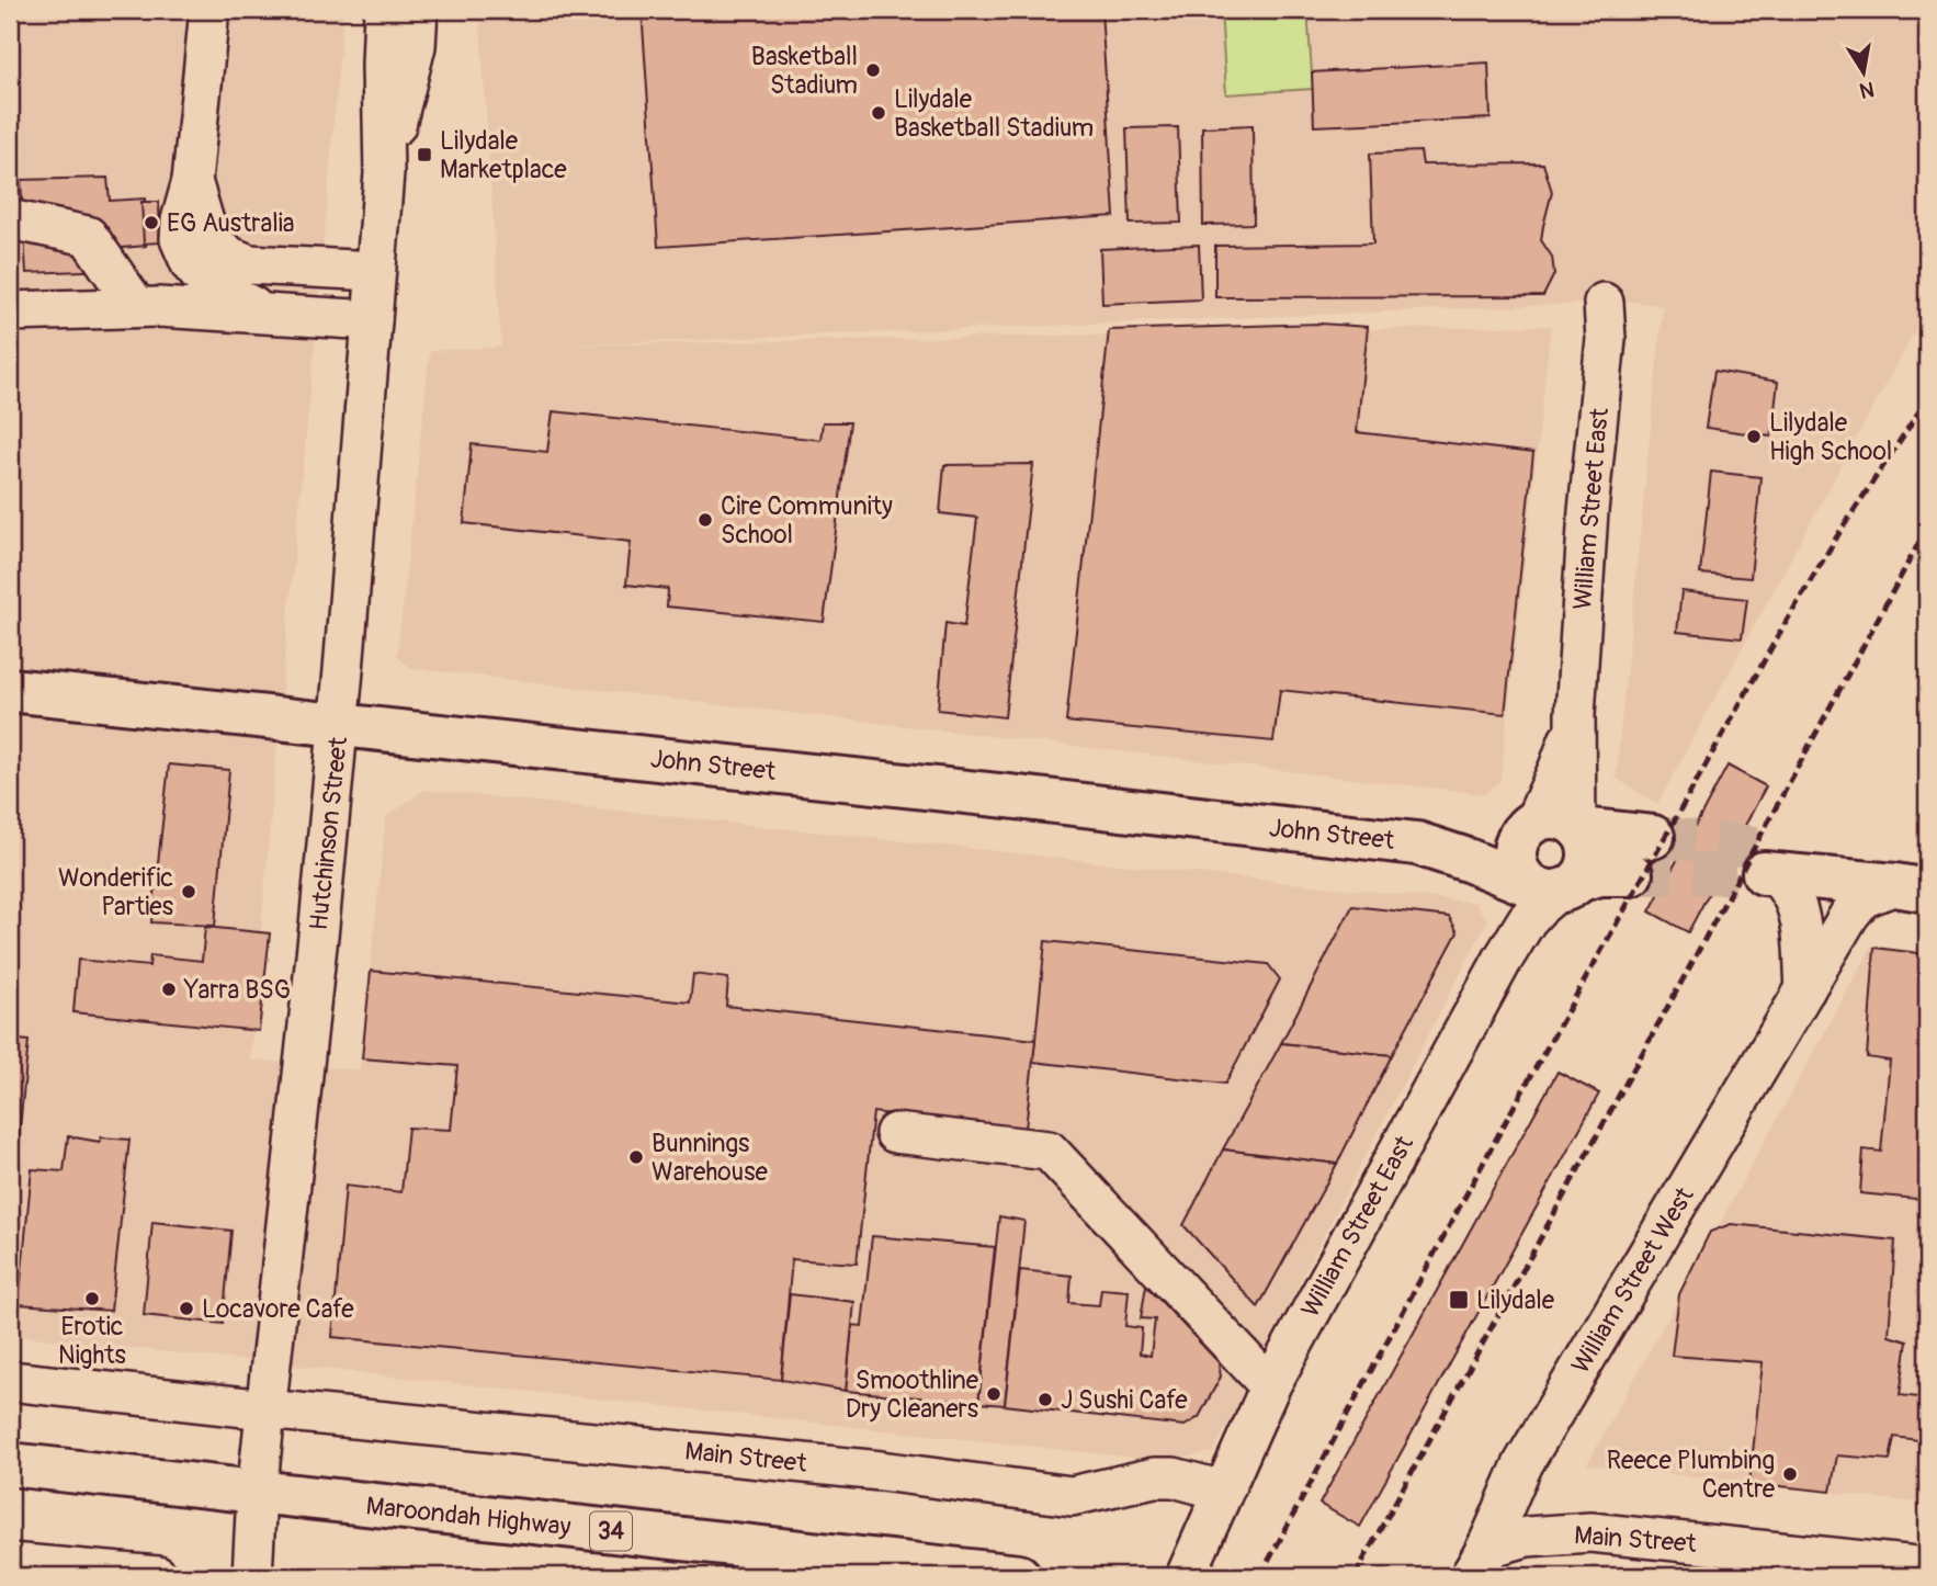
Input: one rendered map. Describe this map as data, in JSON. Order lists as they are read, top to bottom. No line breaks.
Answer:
{"streets":{"main road":["John Street","Maroondah Highway","34"],"street":["William Street East","Hutchinson Street","William Street West","Main Street"]},"crossings":[["William Street East","John Street"],["William Street East","Main Street"],["John Street","Hutchinson Street"],["Hutchinson Street","Main Street"],["Hutchinson Street","Maroondah Highway"],["William Street West","Main Street"]],"places":{"other":["Basketball Stadium","Lilydale Basketball Stadium","EG Australia","Lilydale High School","Cire Community School","Wonderific Parties","Yarra BSG","Bunnings Warehouse","Erotic Nights","Locavore Cafe","Smoothline Dry Cleaners","J Sushi Cafe","Reece Plumbing Centre"],"transit":["Lilydale Marketplace","Lilydale"]},"north":"bottom"}
